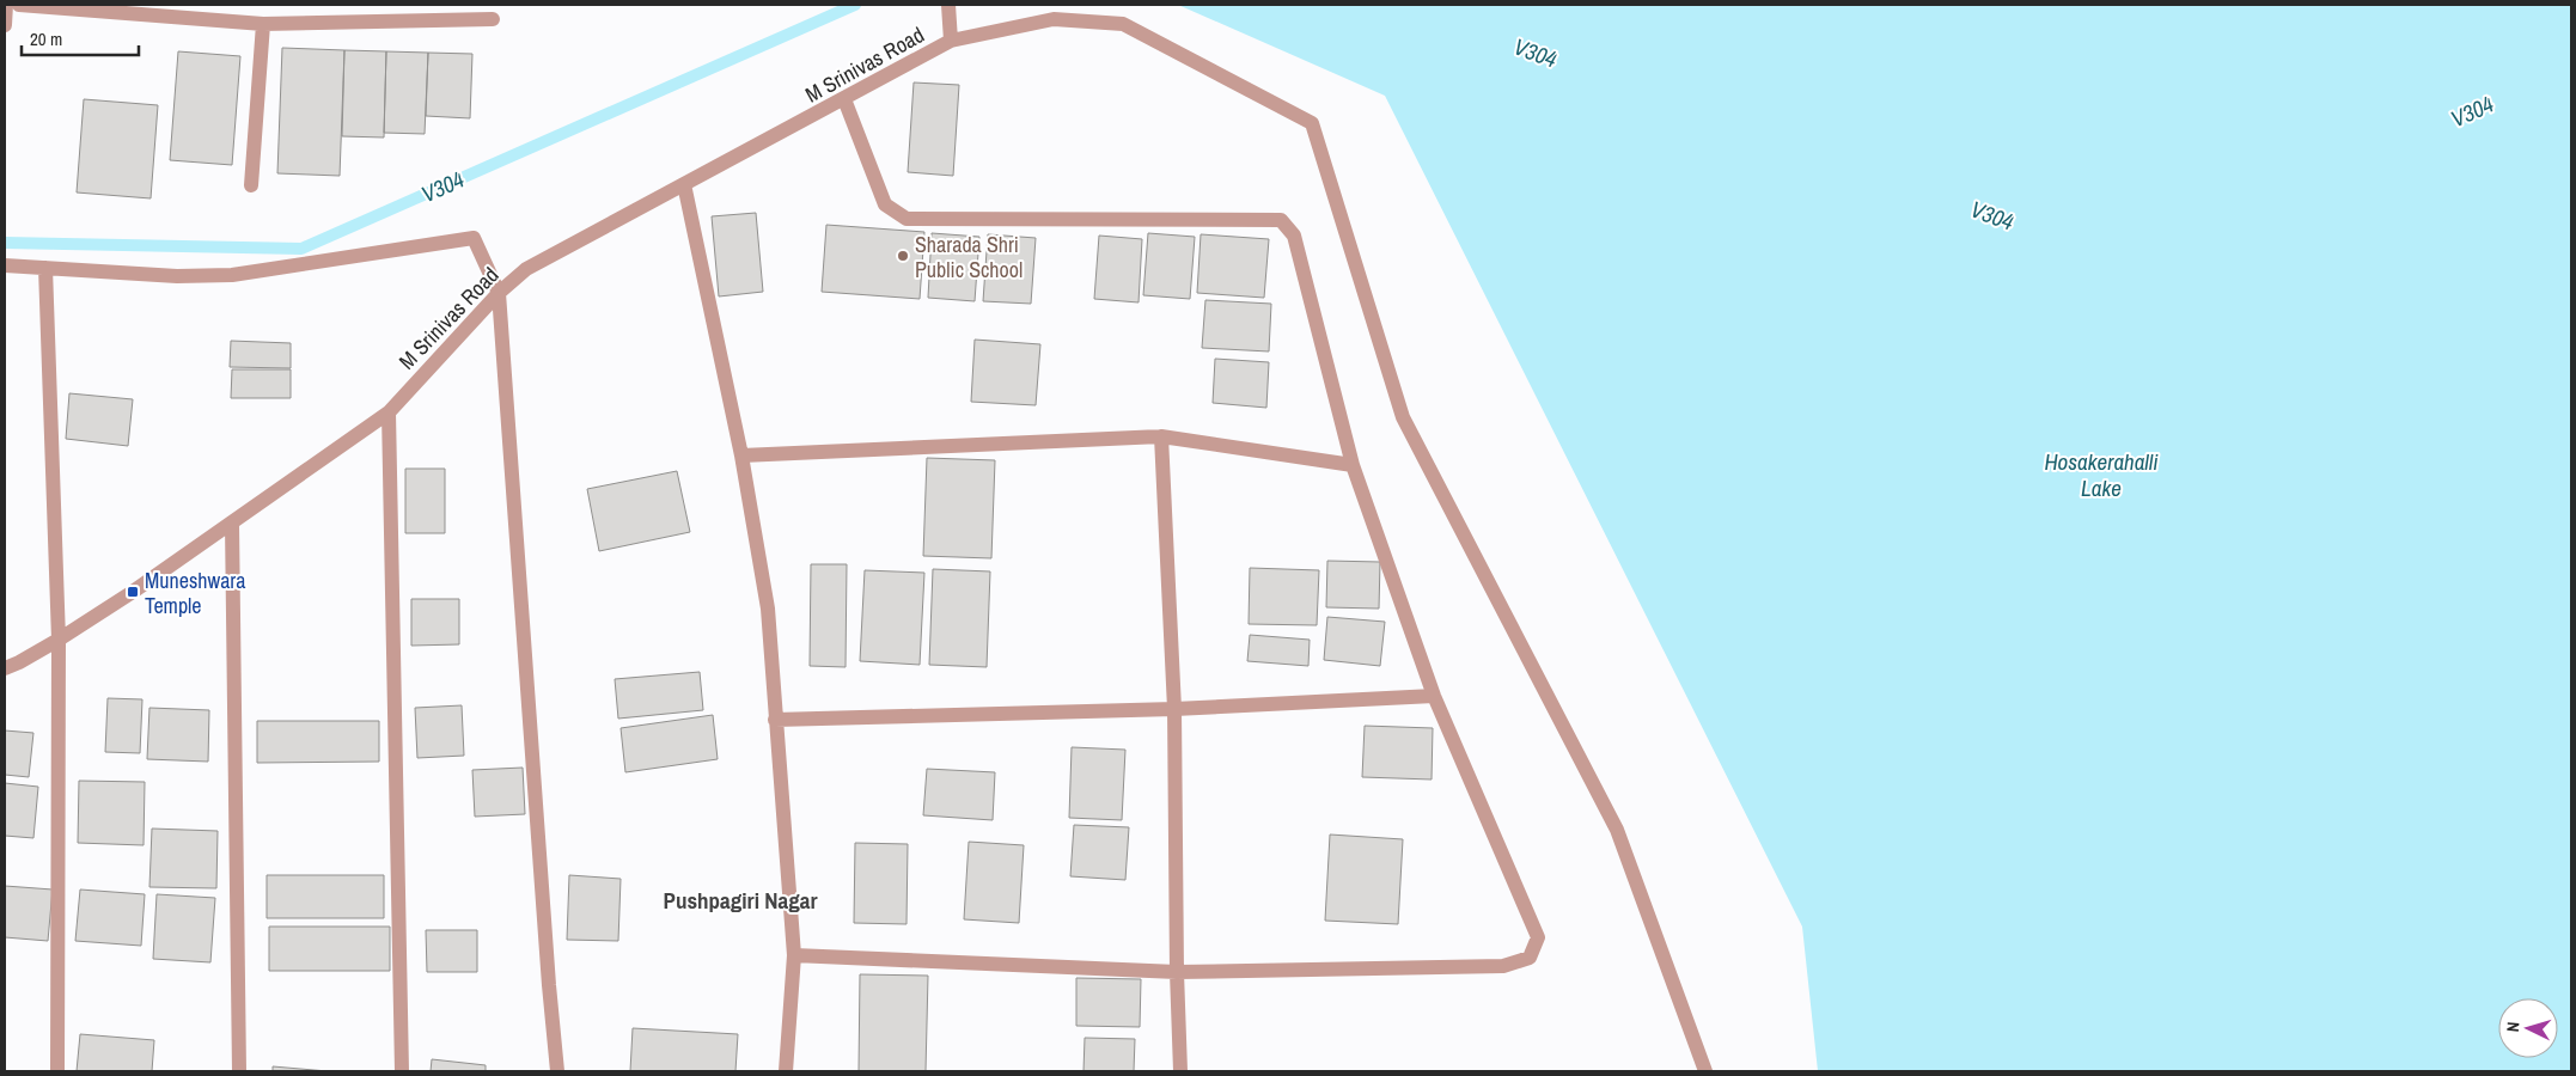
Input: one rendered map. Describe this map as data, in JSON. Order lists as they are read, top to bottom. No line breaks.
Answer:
{"streets":{"street":["M Srinivas Road"]},"districts":["Pushpagiri Nagar"],"water":["V304","Hosakerahalli Lake"],"places":{"other":["Sharada Shri Public School"],"transit":["Muneshwara Temple"]},"scale_bar":"20 m","north":"left"}
